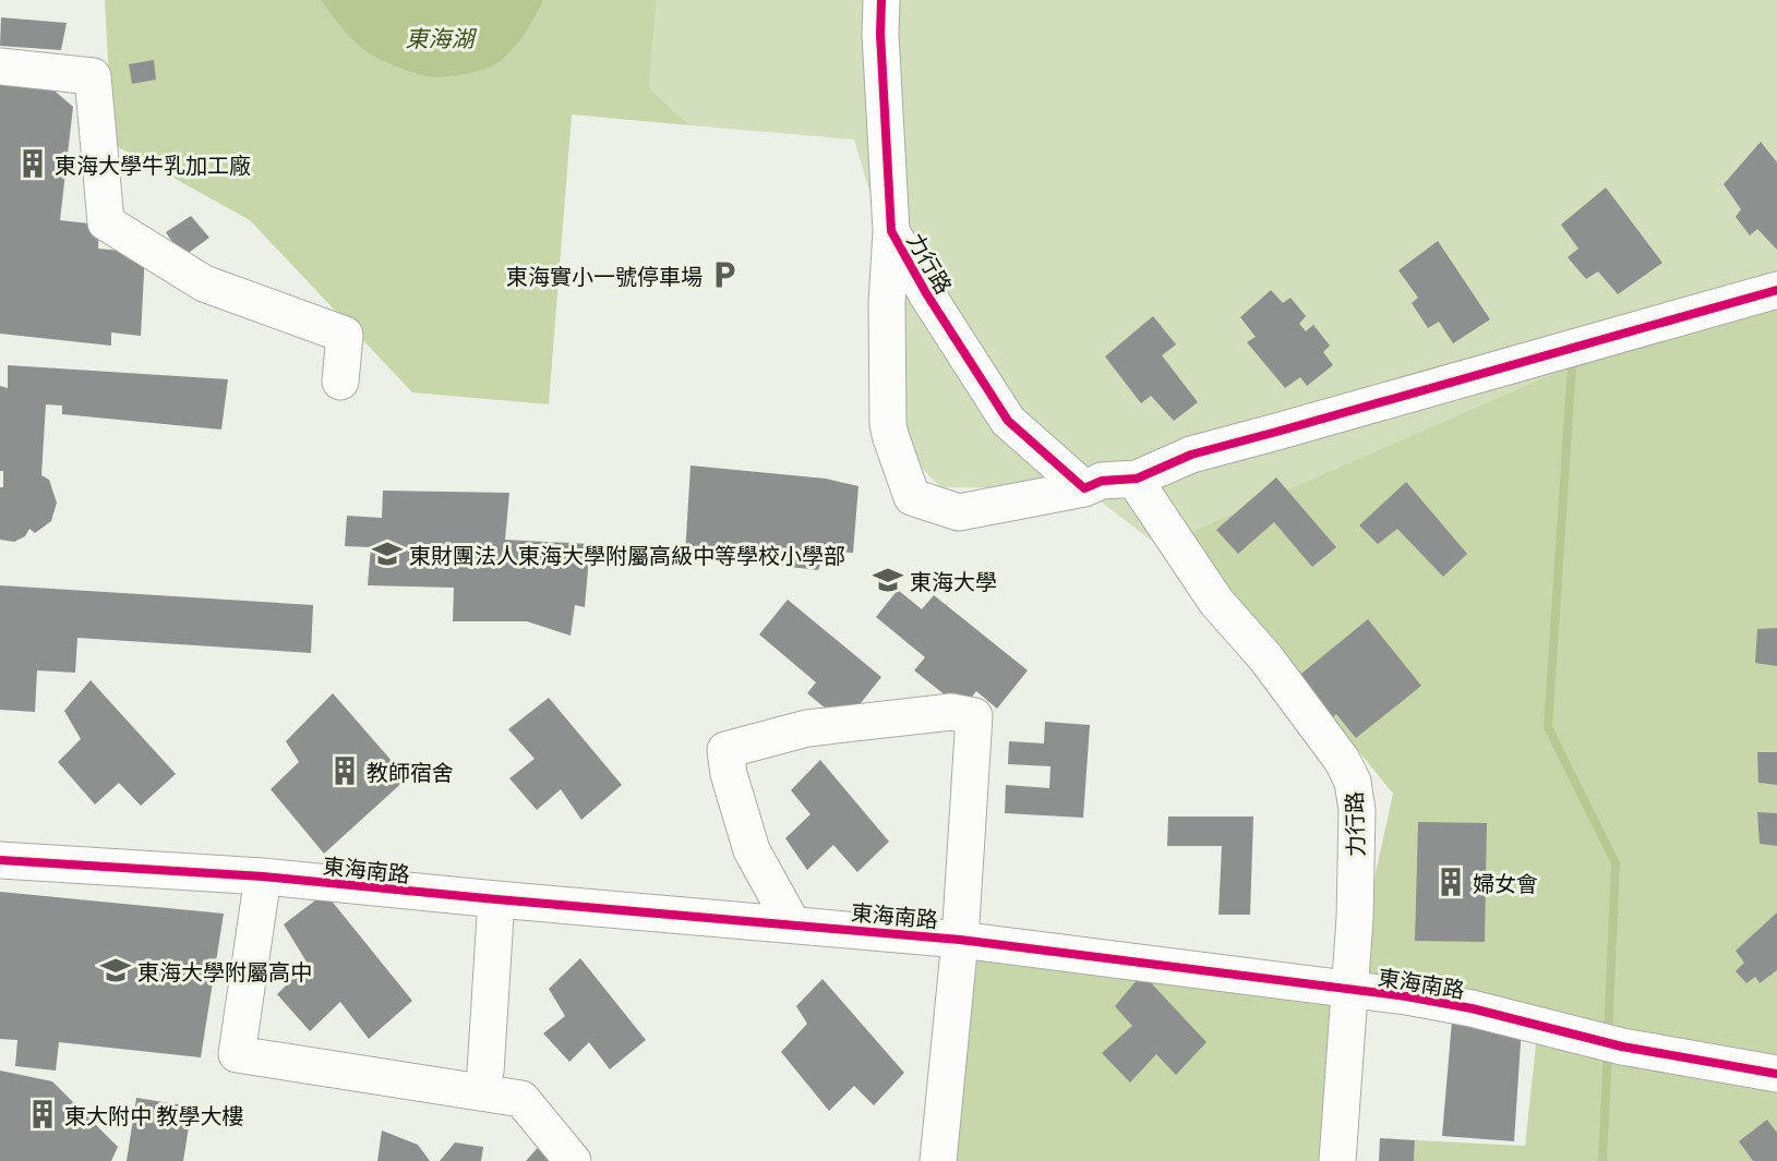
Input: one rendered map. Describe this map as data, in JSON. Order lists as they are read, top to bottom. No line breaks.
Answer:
{"streets":{"street":["力行路","東海南路"]},"crossings":[["力行路","東海南路"]],"water":["東海湖"],"places":{"building":["東海大學牛乳加工廠","教師宿舍","婦女會","東大附中 教學大樓"],"parking":["東海實小一號停車場"],"school or university":["東財團法人東海大學附屬高級中等學校小學部","東海大學","東海大學附屬高中"]}}
